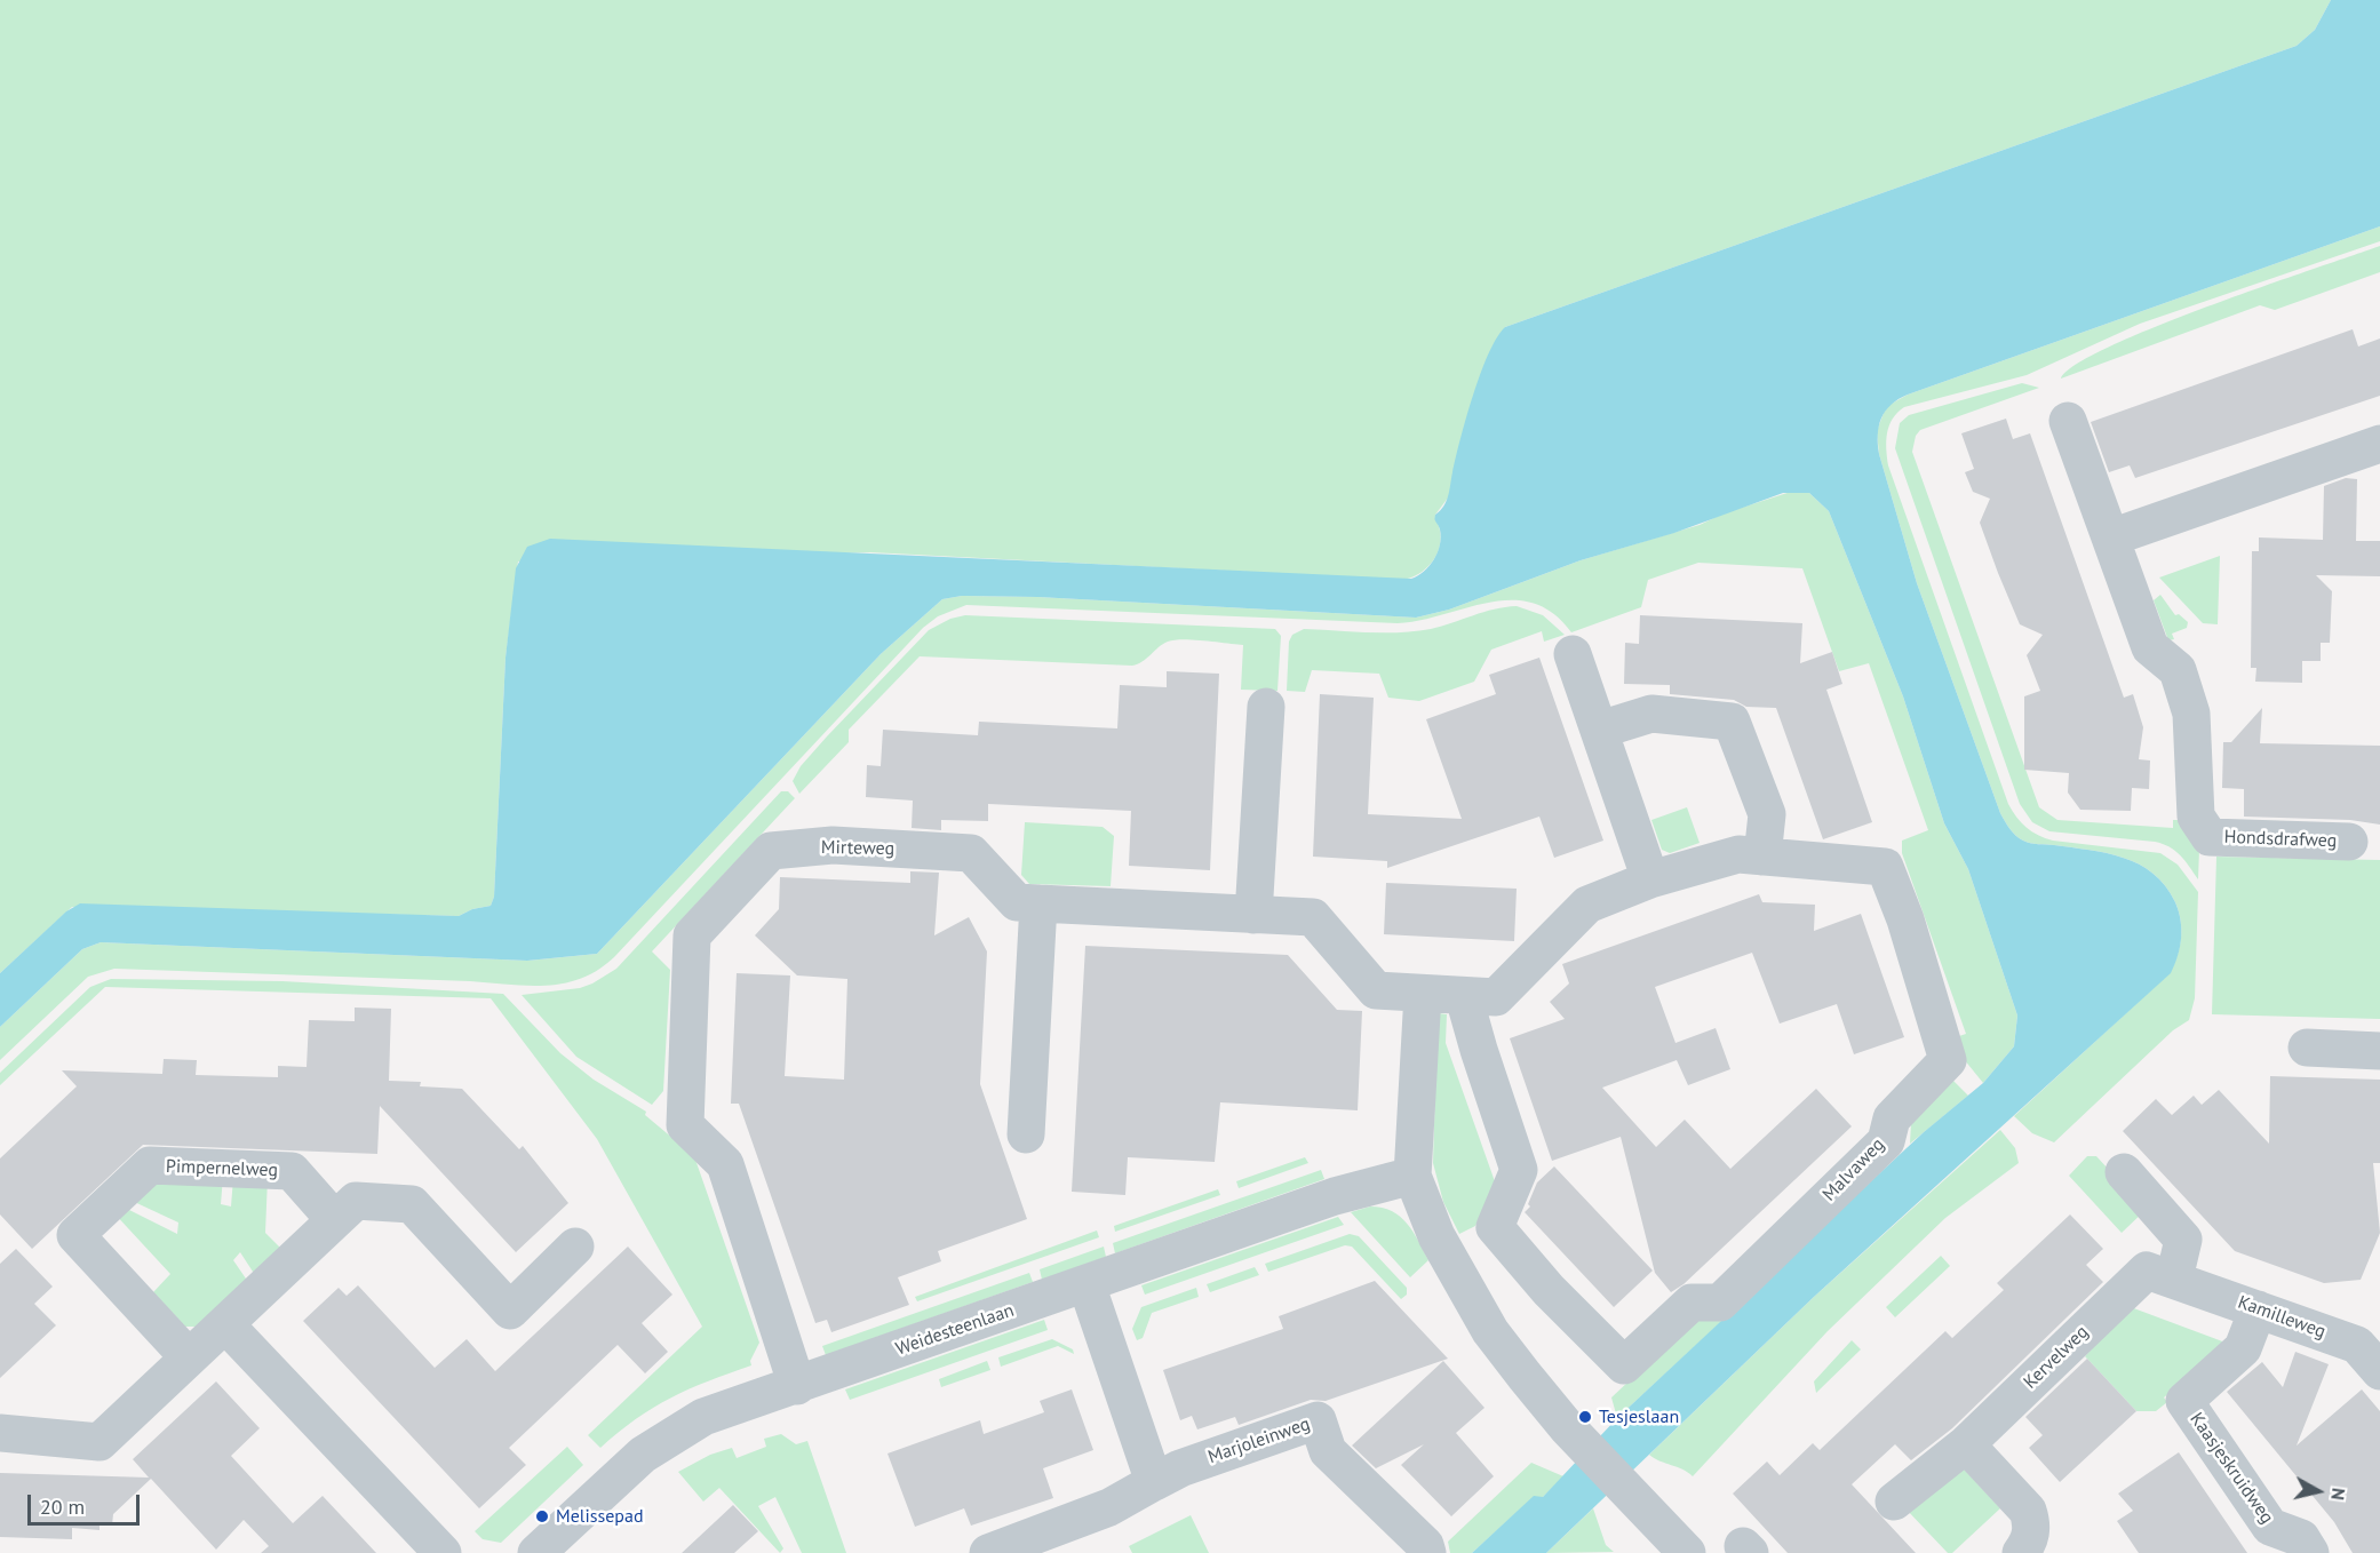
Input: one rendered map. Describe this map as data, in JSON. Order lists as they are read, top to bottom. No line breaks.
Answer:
{"streets":{"street":["Hondsdrafweg","Mirteweg","Pimpernelweg","Malvaweg","Kamilleweg","Weidesteenlaan","Kervelweg","Marjoleinweg","Kaasjeskruidweg"]},"crossings":[["Mirteweg","Malvaweg"],["Mirteweg","Weidesteenlaan"],["Kamilleweg","Kervelweg"],["Kamilleweg","Kaasjeskruidweg"]],"places":["Tesjeslaan","Melissepad"],"scale_bar":"20 m","north":"right"}
